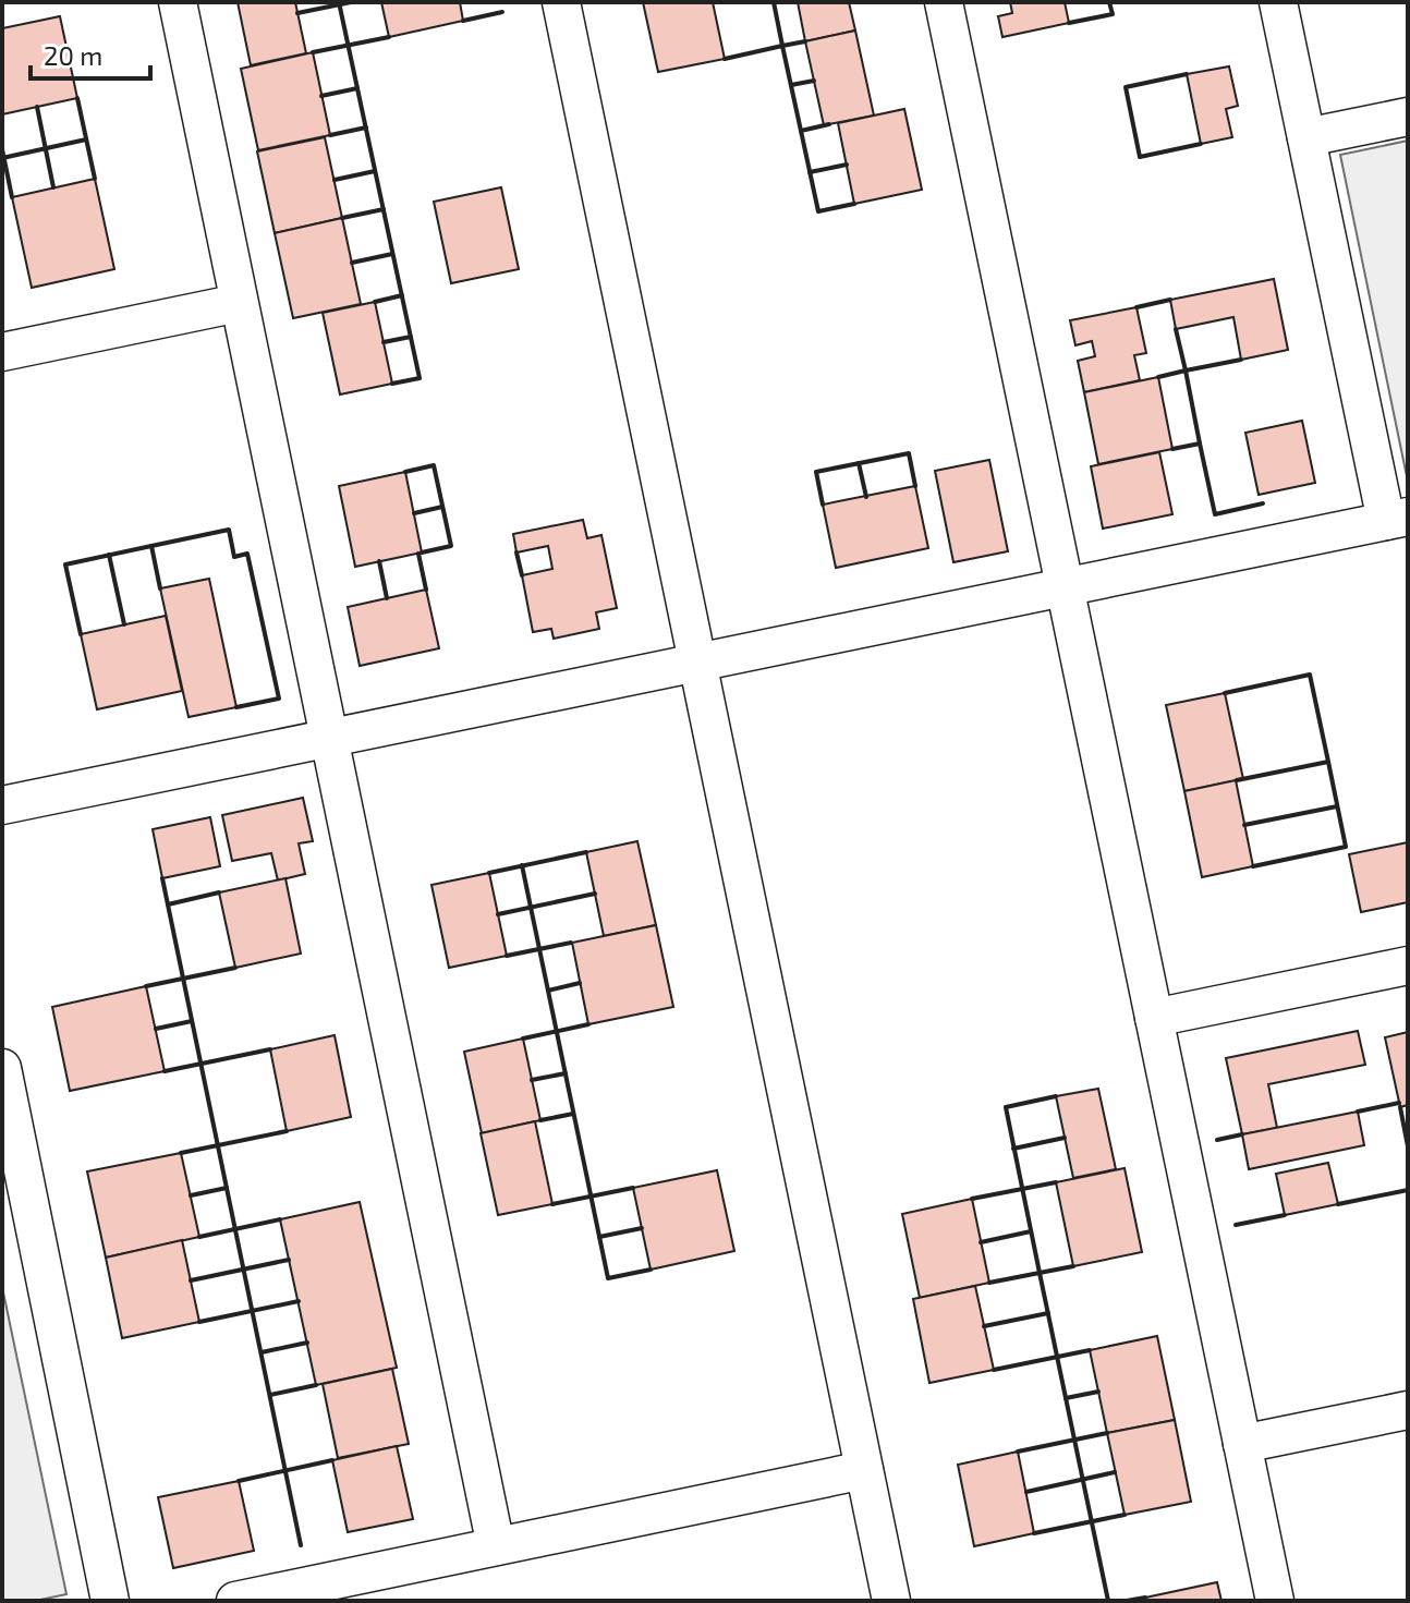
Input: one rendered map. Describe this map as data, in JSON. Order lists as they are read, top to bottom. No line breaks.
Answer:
{"scale_bar":"20 m"}
